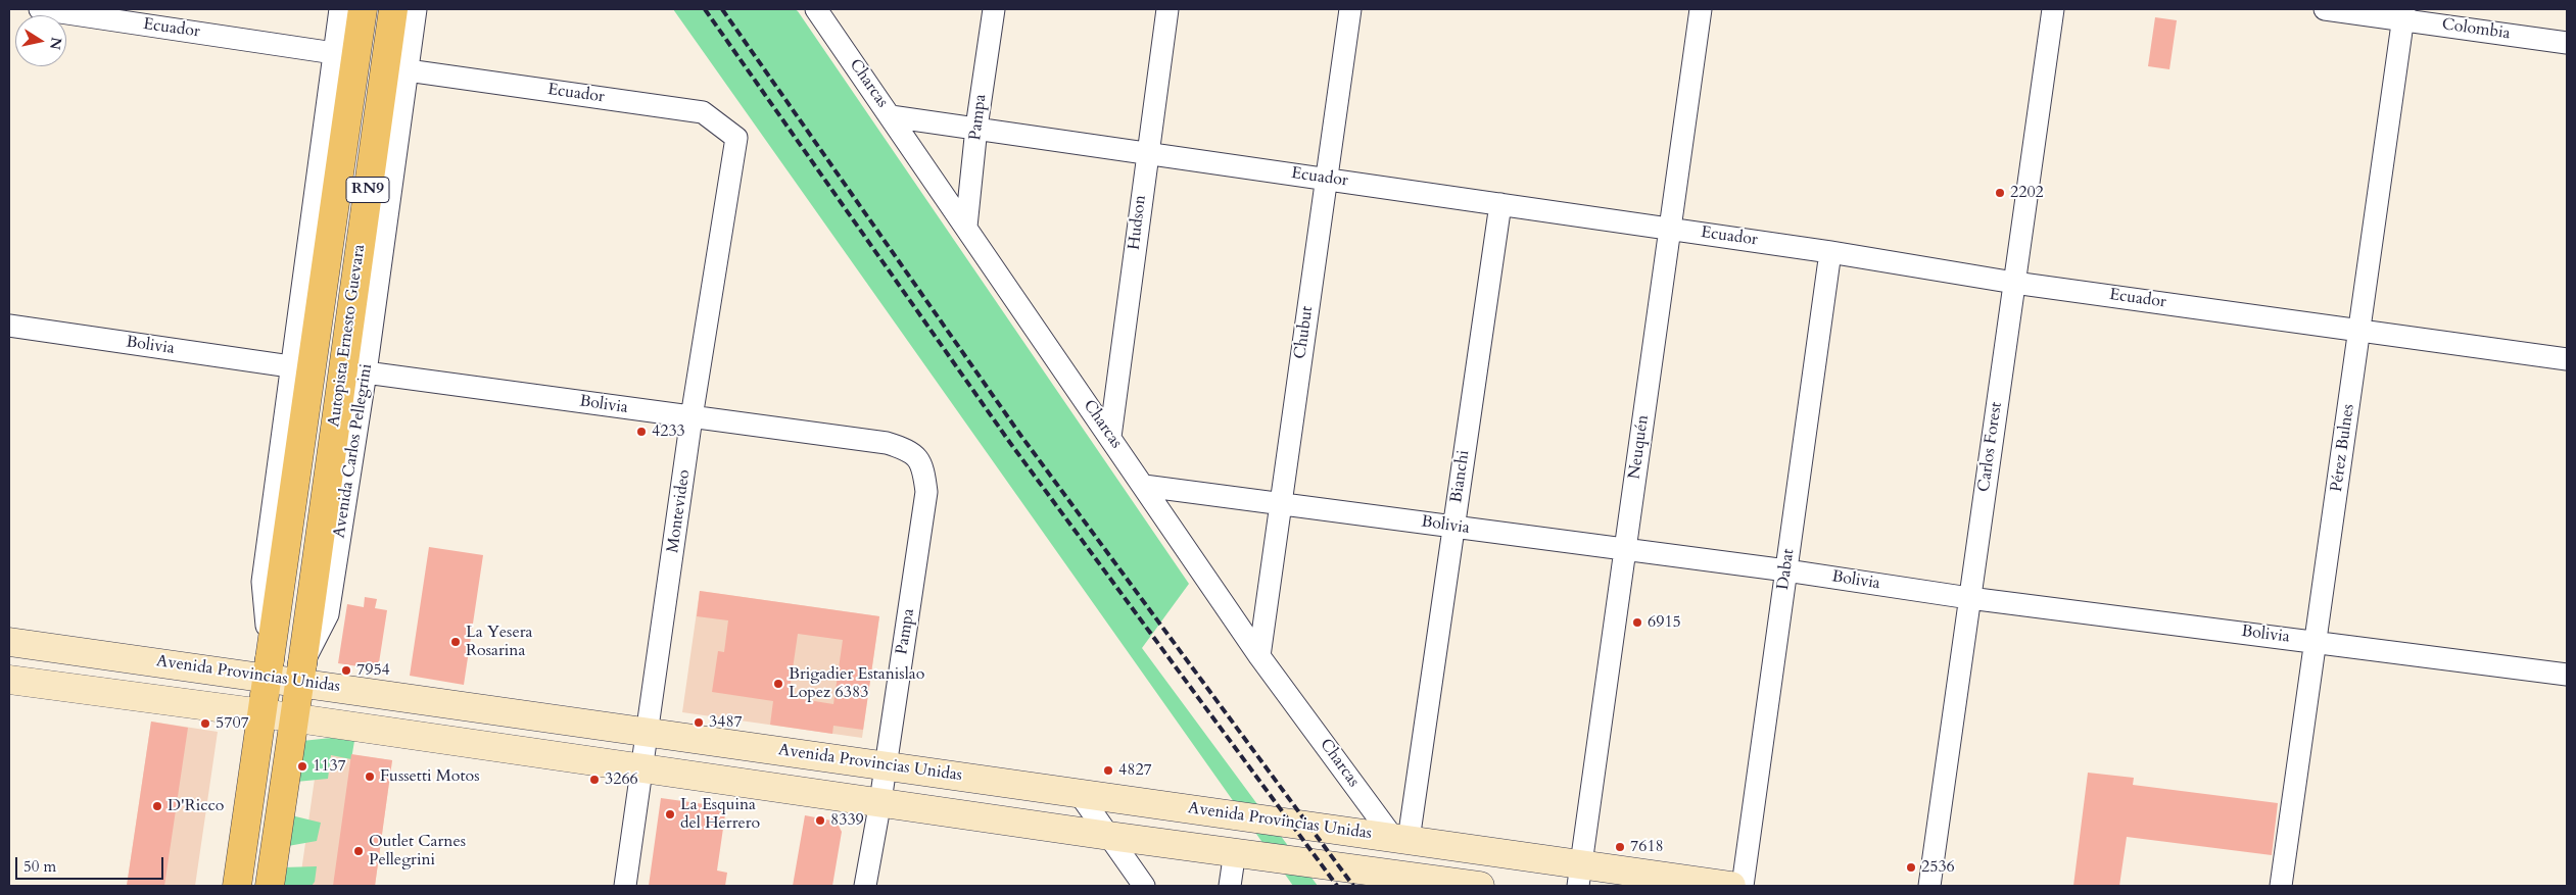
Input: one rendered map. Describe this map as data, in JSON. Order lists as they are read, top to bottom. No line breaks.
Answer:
{"streets":{"main road":["RN9","Autopista Ernesto Guevara","Avenida Carlos Pellegrini","Avenida Provincias Unidas"],"street":["Ecuador","Colombia","Charcas","Pampa","Hudson","Chubut","Bolivia","Neuquén","Carlos Forest","Pérez Bulnes","Bianchi","Montevideo","Dabat"]},"crossings":[["Ecuador","Charcas"],["Ecuador","Pampa"],["Ecuador","Hudson"],["Ecuador","Chubut"],["Ecuador","Neuquén"],["Ecuador","Carlos Forest"],["Ecuador","Pérez Bulnes"],["Ecuador","Avenida Carlos Pellegrini"],["Ecuador","Bianchi"],["Ecuador","Montevideo"],["Ecuador","Dabat"],["Colombia","Pérez Bulnes"],["Charcas","Pampa"],["Charcas","Hudson"],["Charcas","Chubut"],["Charcas","Bolivia"],["Charcas","Bianchi"],["Charcas","Avenida Provincias Unidas"],["Pampa","Bolivia"],["Pampa","Avenida Provincias Unidas"],["Chubut","Bolivia"],["Autopista Ernesto Guevara","Avenida Carlos Pellegrini"],["Autopista Ernesto Guevara","Avenida Provincias Unidas"],["Bolivia","Neuquén"],["Bolivia","Carlos Forest"],["Bolivia","Pérez Bulnes"],["Bolivia","Avenida Carlos Pellegrini"],["Bolivia","Bianchi"],["Bolivia","Montevideo"],["Bolivia","Dabat"],["Neuquén","Avenida Provincias Unidas"],["Avenida Carlos Pellegrini","Avenida Provincias Unidas"],["Bianchi","Avenida Provincias Unidas"],["Montevideo","Avenida Provincias Unidas"]],"places":["2202","4233","6915","La Yesera Rosarina","7954","Brigadier Estanislao Lopez 6383","3487","5707","1137","4827","Fussetti Motos","3266","D'Ricco","La Esquina del Herrero","8339","7618","Outlet Carnes Pellegrini","2536"],"scale_bar":"50 m","north":"right"}
